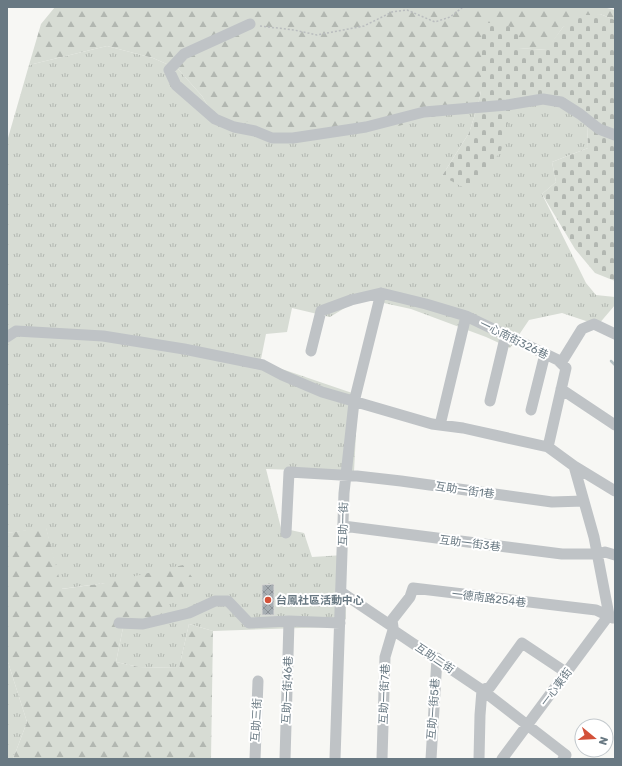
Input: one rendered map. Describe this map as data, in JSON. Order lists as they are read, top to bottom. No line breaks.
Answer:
{"streets":{"street":["一心南街326巷","互助一街1巷","互助一街","互助一街3巷","一德南路254巷","互助二街","一心東街","互助一街46巷","互助一街7巷","互助一街5巷","互助三街"]},"crossings":[["一心南街326巷","互助一街"],["互助一街1巷","互助一街"],["互助一街","互助一街3巷"],["互助一街","互助二街"],["一德南路254巷","互助二街"],["一德南路254巷","一心東街"],["一德南路254巷","互助一街7巷"],["互助二街","一心東街"],["互助二街","互助一街7巷"],["互助二街","互助一街5巷"]],"places":["台鳳社區活動中心"],"north":"right"}
